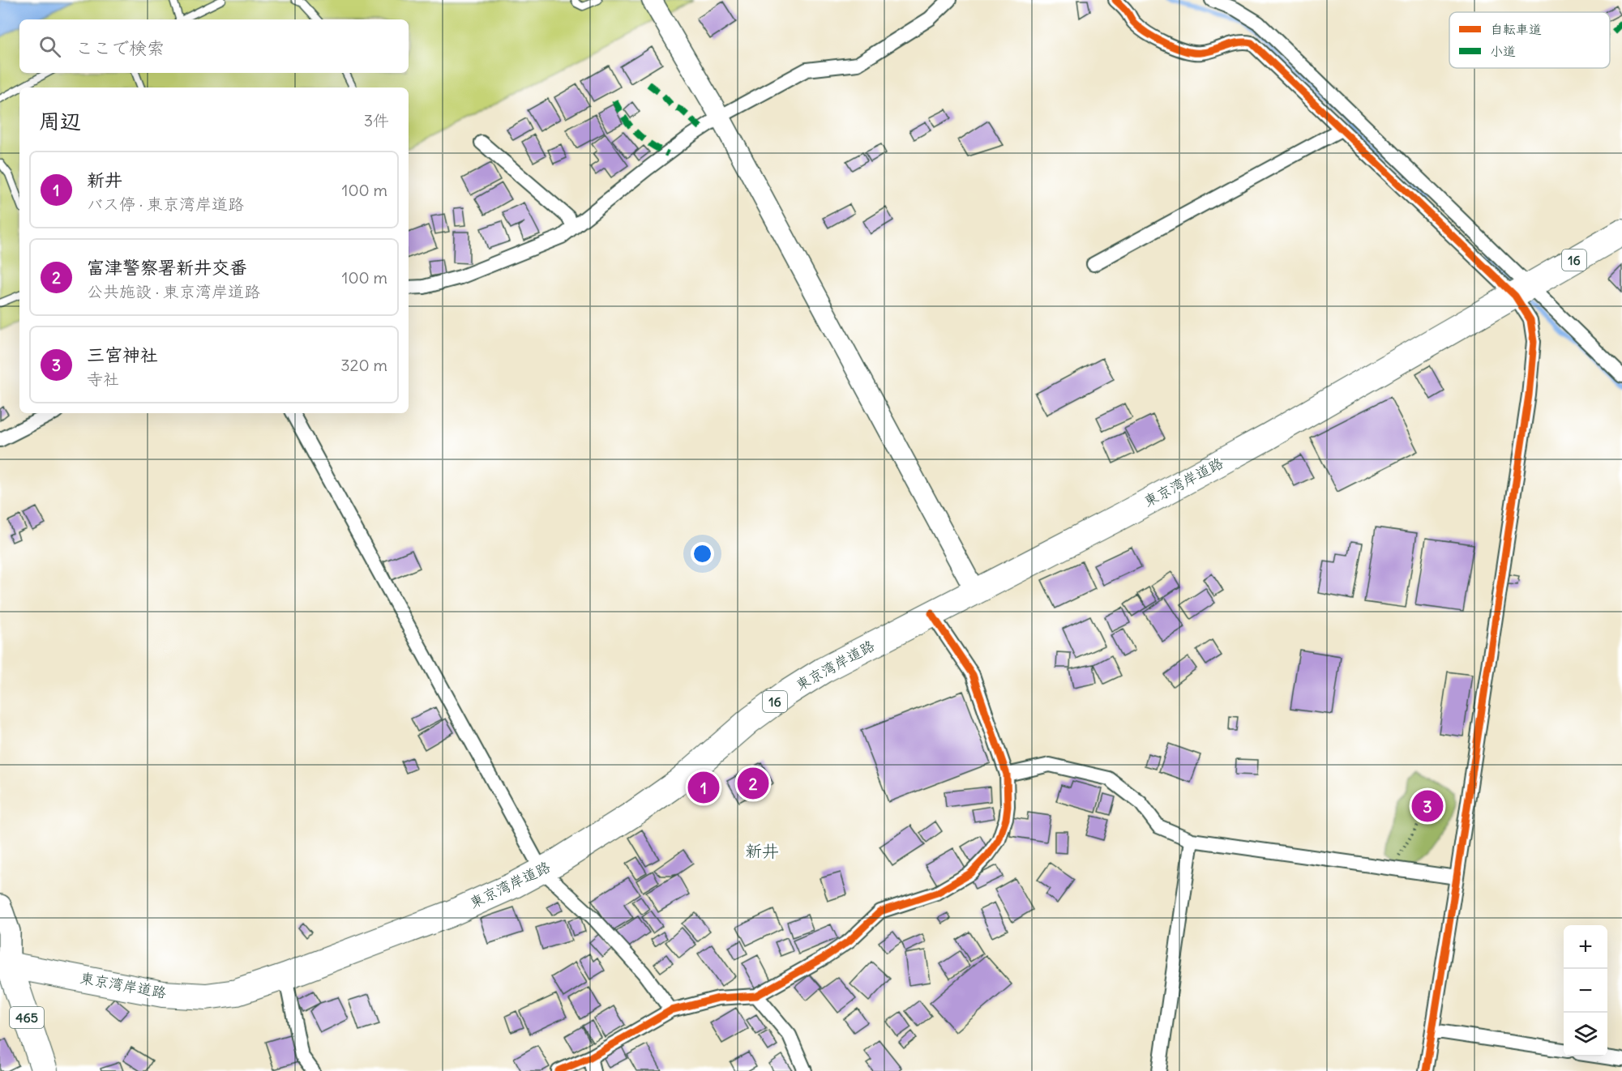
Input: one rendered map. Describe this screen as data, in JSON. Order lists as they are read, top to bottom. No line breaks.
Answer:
{"streets":{"highway":["16","東京湾岸道路","465"]},"crossings":[["東京湾岸道路","465"]],"districts":["新井"],"legend":["自転車道","小道"],"page":{"search":"ここで検索","heading":["周辺","3件"],"list":[{"mark":"1","name":"新井","note":"バス停 · 東京湾岸道路","value":"100 m"},{"mark":"2","name":"富津警察署新井交番","note":"公共施設 · 東京湾岸道路","value":"100 m"},{"mark":"3","name":"三宮神社","note":"寺社","value":"320 m"}],"pins":["2","1","3"],"map_buttons":["+","−"]}}
